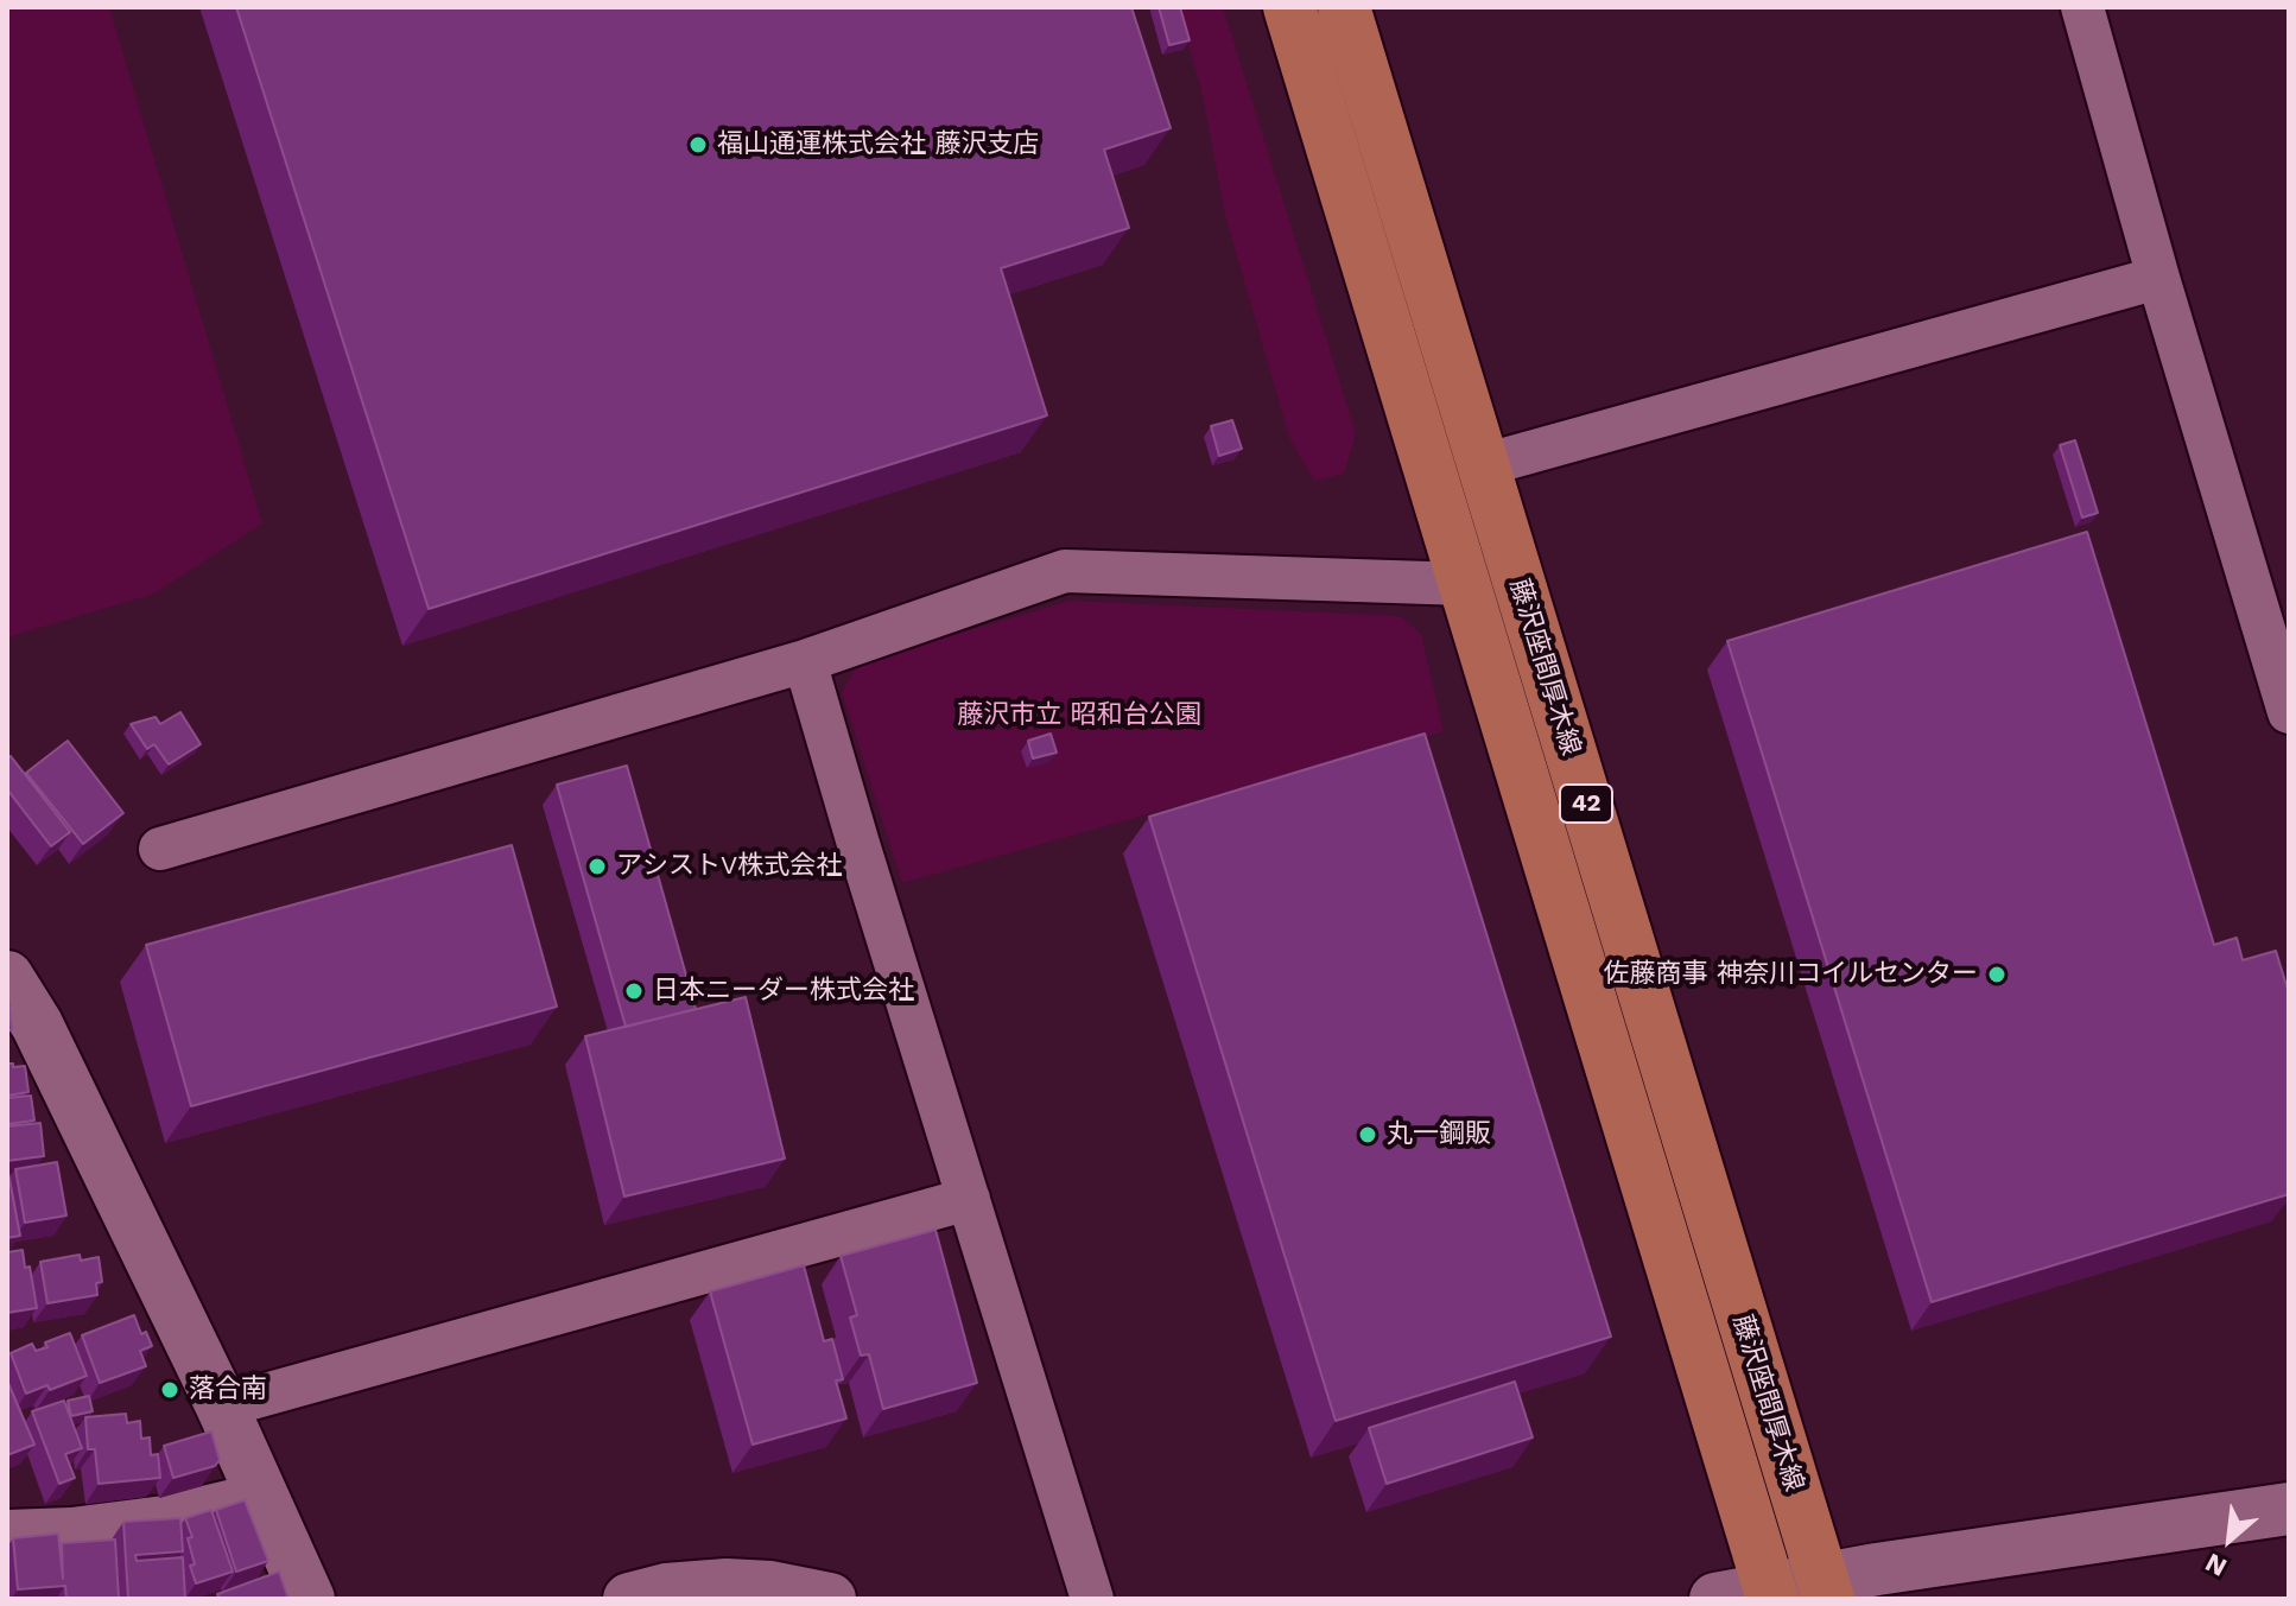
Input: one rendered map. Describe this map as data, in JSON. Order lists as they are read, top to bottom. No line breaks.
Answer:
{"streets":{"main road":["藤沢座間厚木線","42"]},"parks":["藤沢市立 昭和台公園"],"places":["福山通運株式会社 藤沢支店","アシストV株式会社","佐藤商事 神奈川コイルセンター","日本ニーダー株式会社","丸一鋼販","落合南"],"north":"bottom left"}
